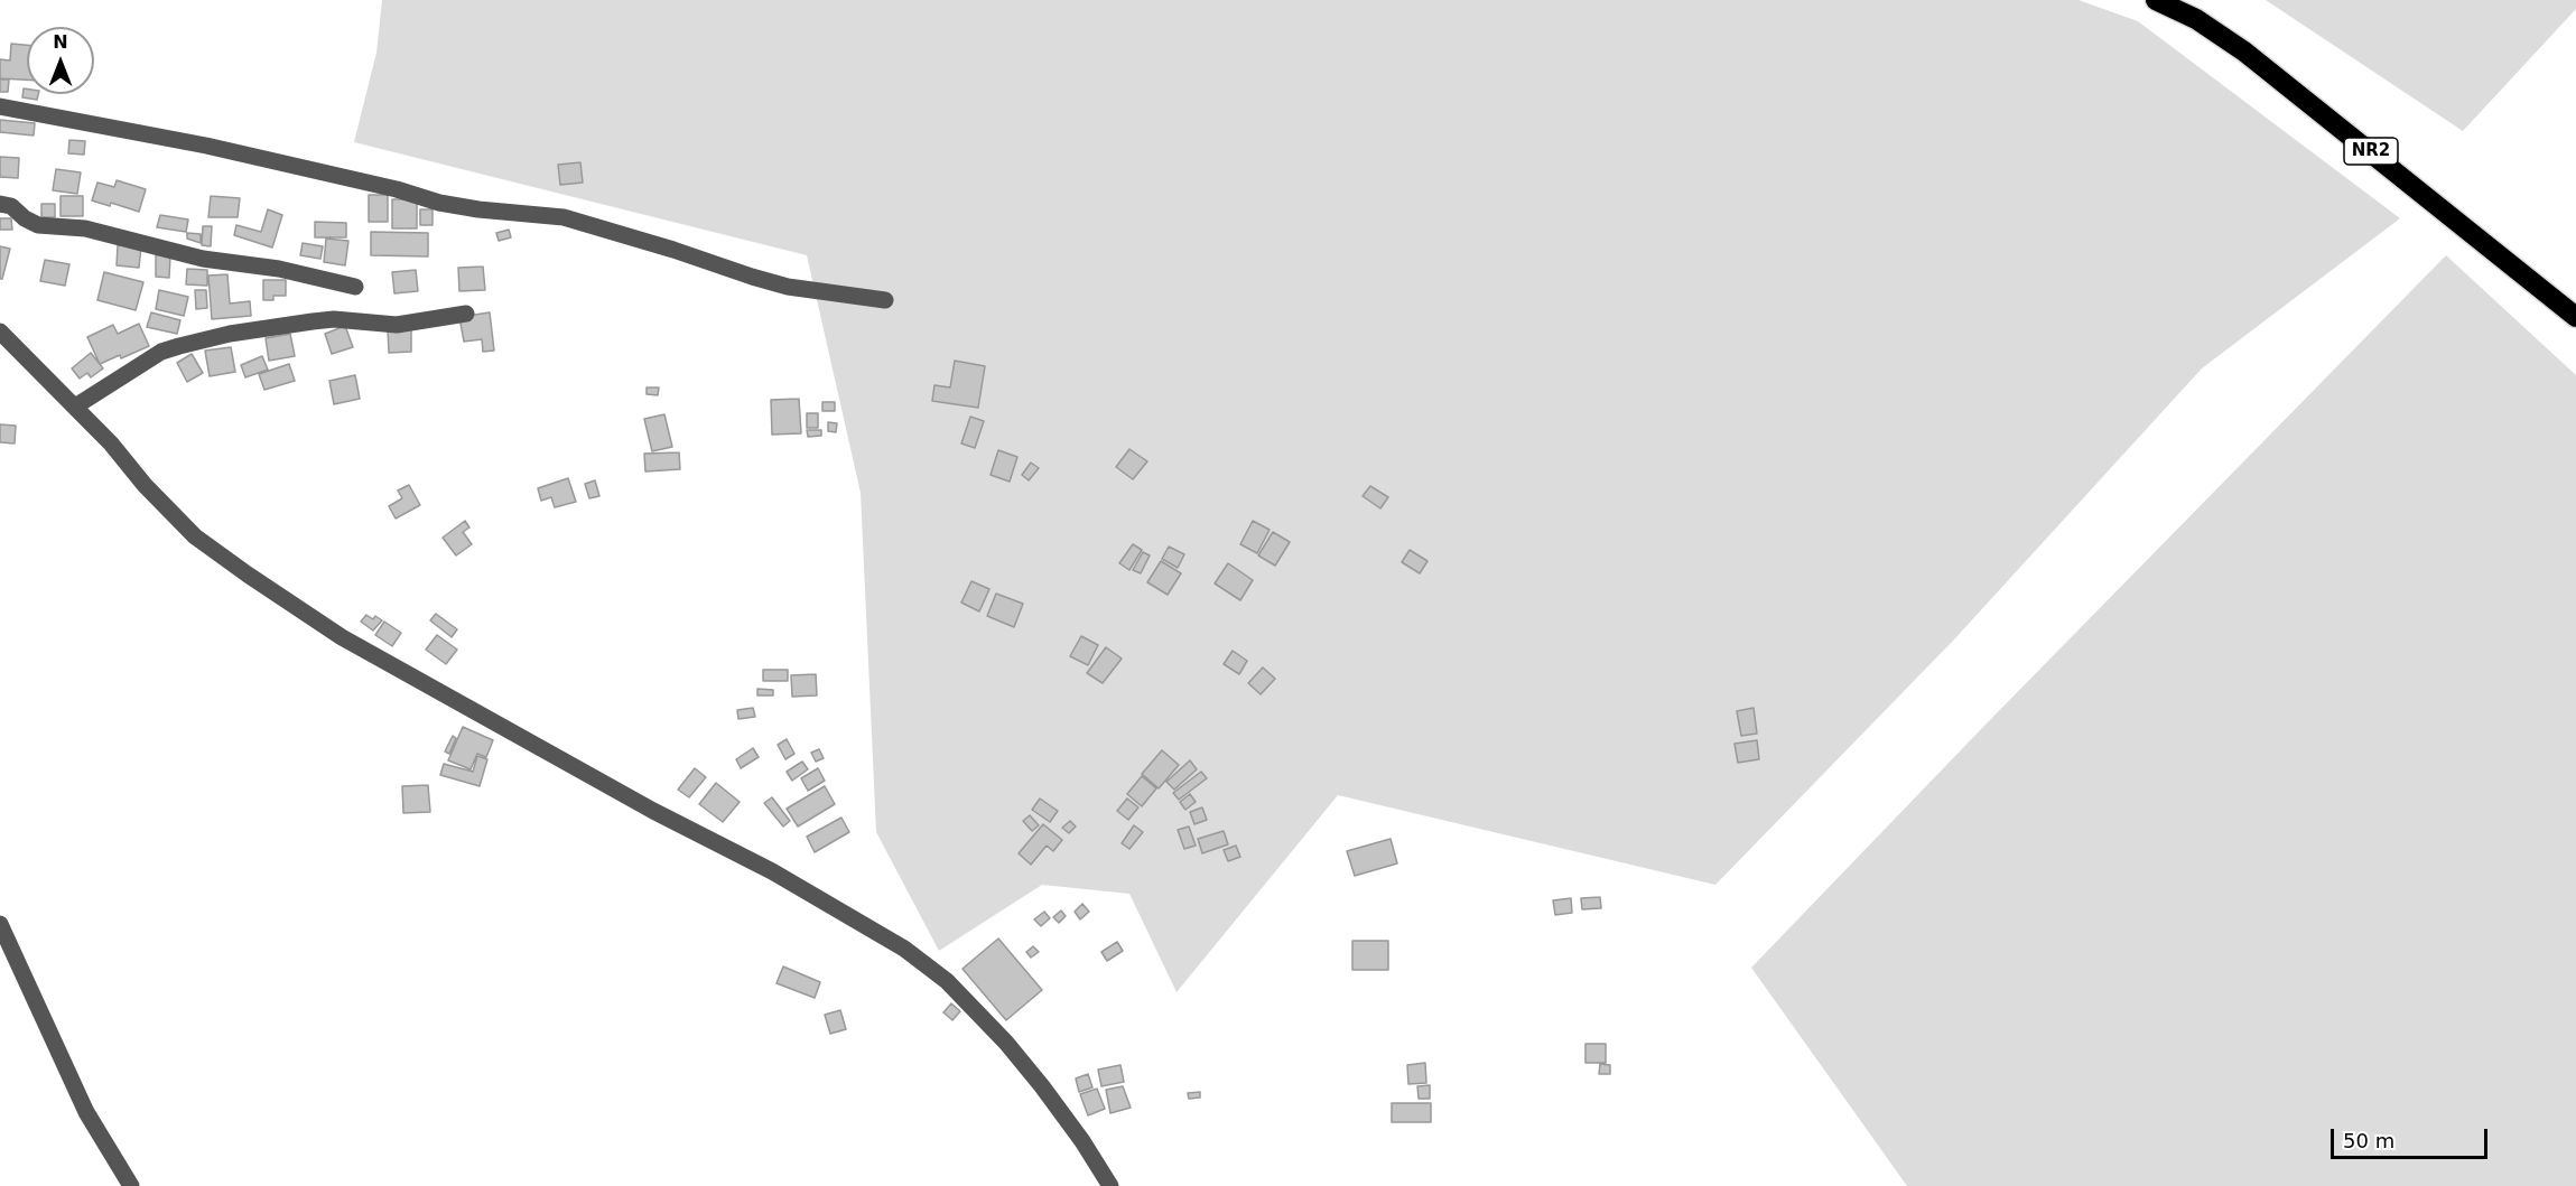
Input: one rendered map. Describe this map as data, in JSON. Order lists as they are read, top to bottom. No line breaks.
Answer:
{"streets":{"highway":["NR2"]},"scale_bar":"50 m","north":"top"}
